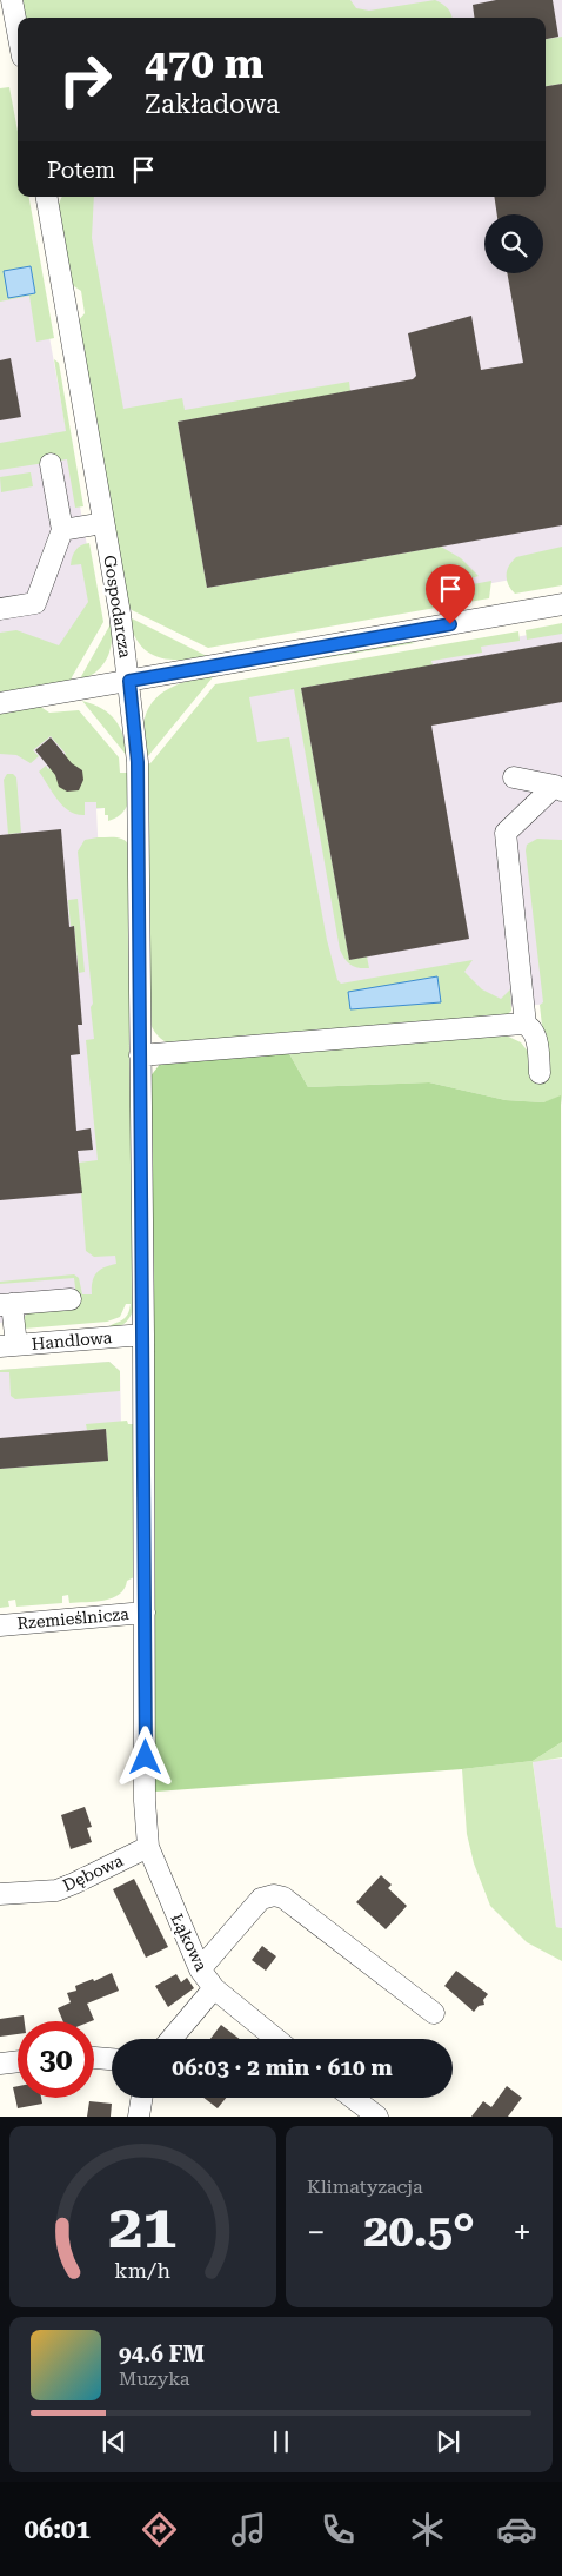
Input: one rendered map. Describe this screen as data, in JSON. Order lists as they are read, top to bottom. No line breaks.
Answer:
{"streets":{"street":["Gospodarcza","Handlowa","Rzemieślnicza","Dębowa","Łąkowa"]},"crossings":[["Gospodarcza","Handlowa"],["Gospodarcza","Rzemieślnicza"],["Gospodarcza","Łąkowa"],["Dębowa","Łąkowa"]],"page":{"turn":["470 m","Zakładowa"],"then":"Potem","limit":"30","trip":"06:03 · 2 min · 610 m","tile":"Klimatyzacja","heat":["−","20.5°","+"],"song":["94.6 FM","Muzyka"],"tabs":"06:01","gauge":["21","km/h"]}}
